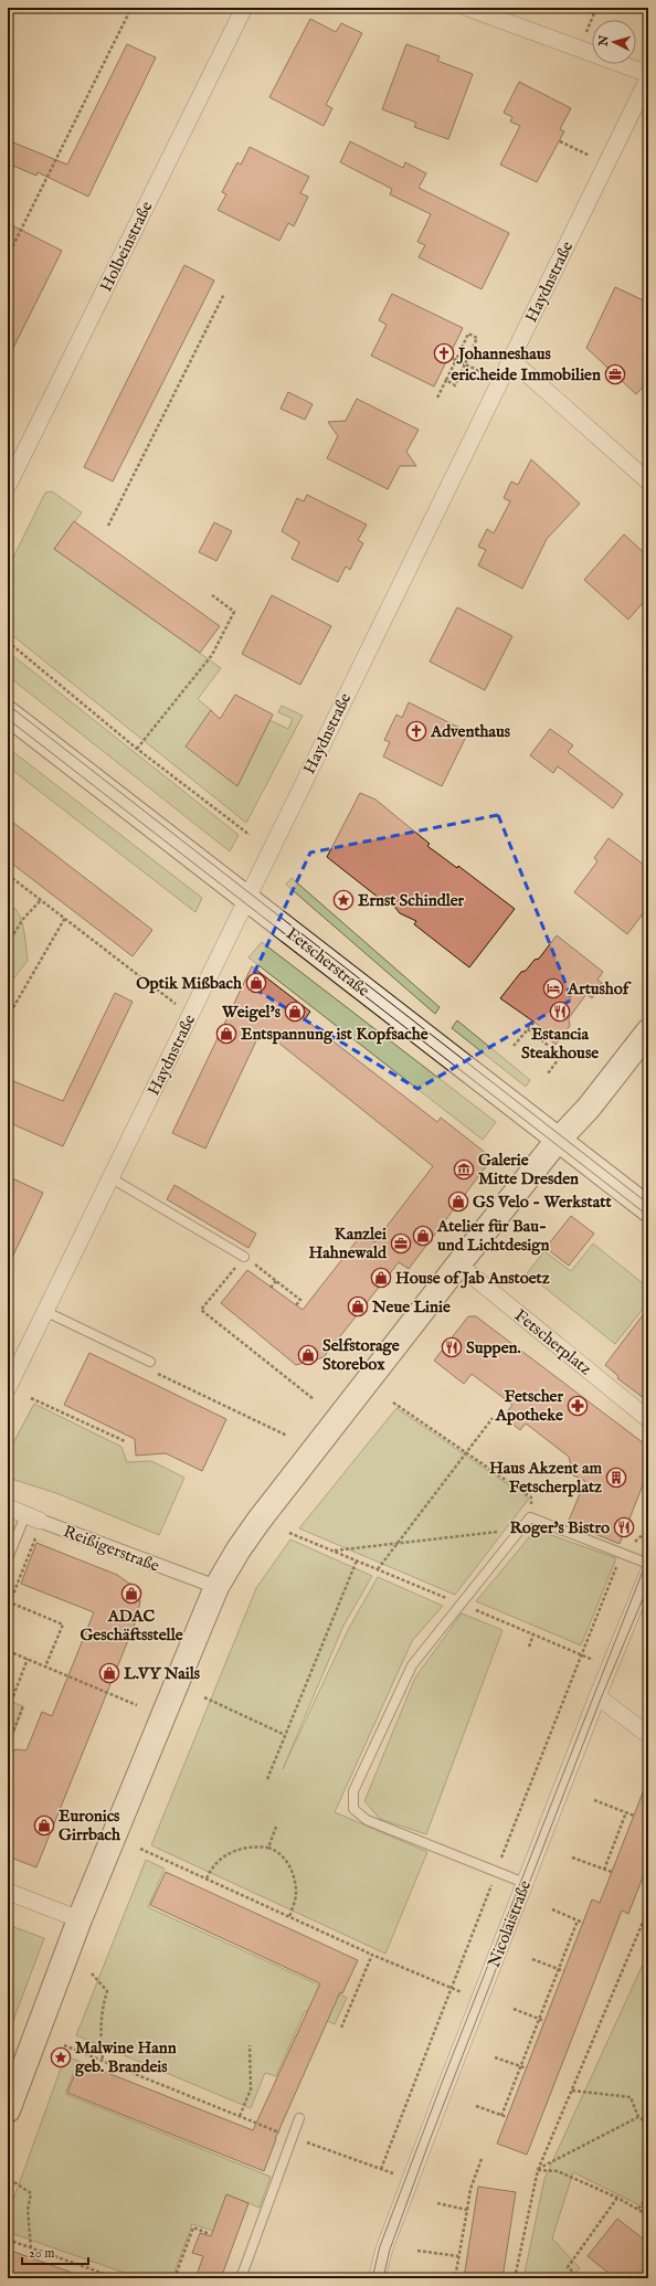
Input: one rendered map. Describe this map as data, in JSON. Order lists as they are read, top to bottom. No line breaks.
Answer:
{"streets":{"main road":["Fetscherstraße"],"street":["Holbeinstraße","Haydnstraße","Fetscherplatz","Reißigerstraße","Nicolaistraße"]},"crossings":[["Haydnstraße","Fetscherstraße"]],"places":{"church":["Johanneshaus","Adventhaus"],"office":["eric.heide Immobilien","Kanzlei Hahnewald"],"place":["Ernst Schindler","Malwine Hann geb. Brandeis"],"shop":["Optik Mißbach","Weigel's","Entspannung ist Kopfsache","GS Velo - Werkstatt","Atelier für Bau- und Lichtdesign","House of Jab Anstoetz","Neue Linie","Selfstorage Storebox","ADAC Geschäftsstelle","L.VY Nails","Euronics Girrbach"],"hotel":["Artushof"],"restaurant":["Estancia Steakhouse","Suppen.","Roger's Bistro"],"museum":["Galerie Mitte Dresden"],"pharmacy":["Fetscher Apotheke"],"building":["Haus Akzent am Fetscherplatz"]},"scale_bar":"20 m","north":"left"}
